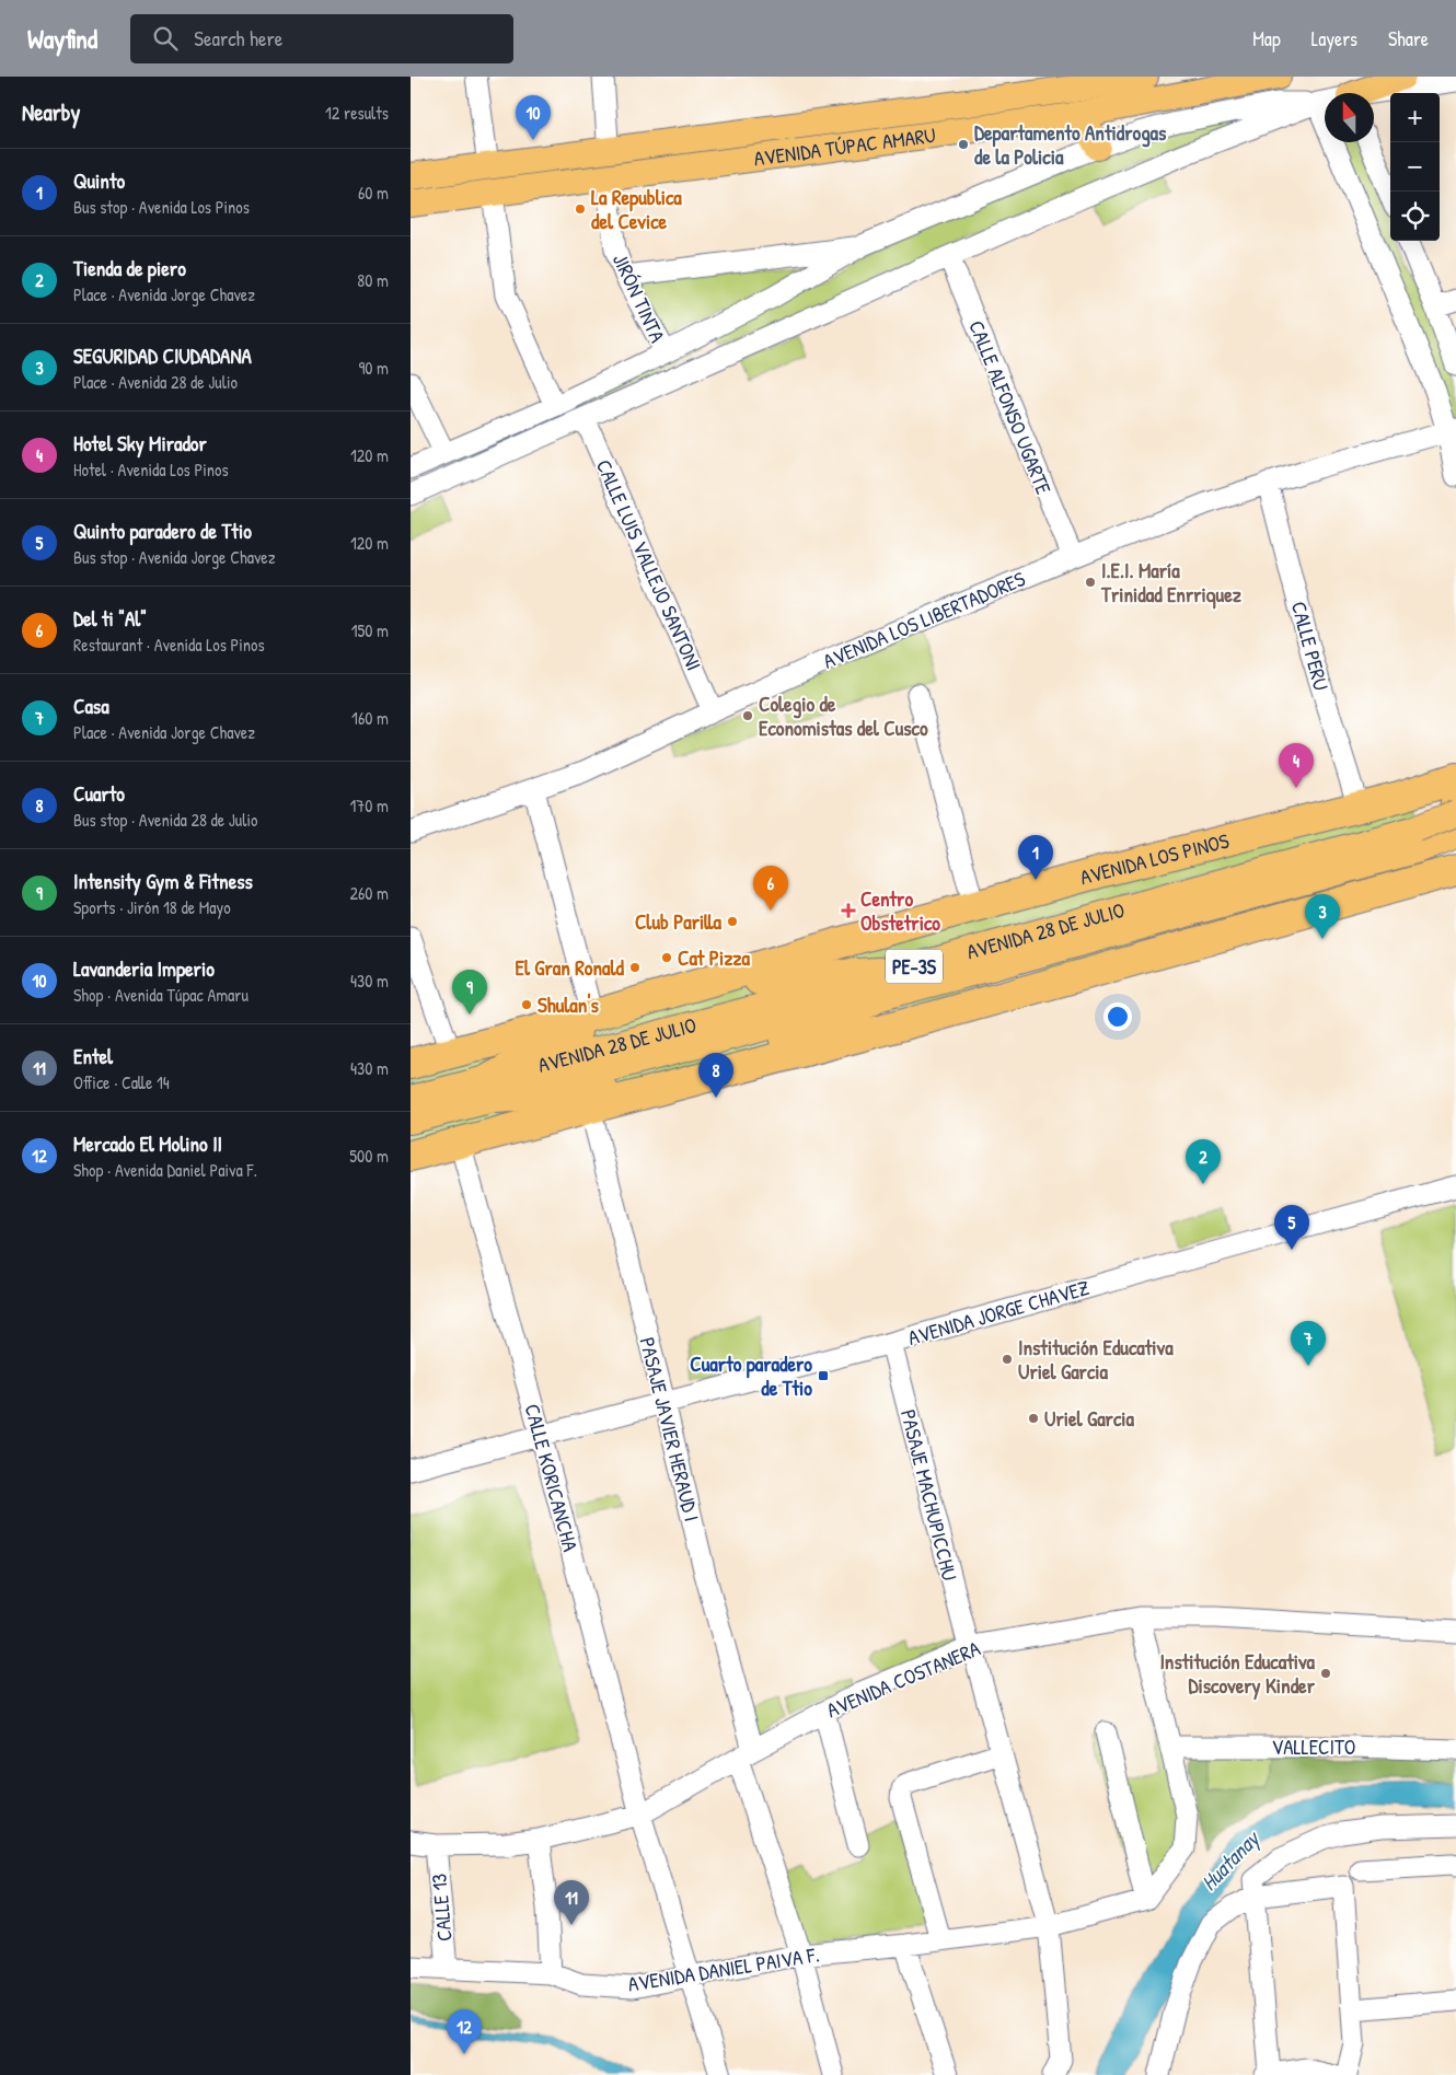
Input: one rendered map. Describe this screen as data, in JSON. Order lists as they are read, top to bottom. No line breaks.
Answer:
{"streets":{"highway":["AVENIDA LOS PINOS"],"main road":["AVENIDA TÚPAC AMARU","AVENIDA 28 DE JULIO","PE-3S"],"street":["JIRÓN TINTA","CALLE ALFONSO UGARTE","CALLE LUIS VALLEJO SANTONI","AVENIDA LOS LIBERTADORES","CALLE PERU","AVENIDA JORGE CHAVEZ","PASAJE JAVIER HERAUD I","CALLE KORICANCHA","PASAJE MACHUPICCHU","AVENIDA COSTANERA","VALLECITO","CALLE 13","AVENIDA DANIEL PAIVA F."]},"crossings":[["AVENIDA TÚPAC AMARU","JIRÓN TINTA"],["CALLE ALFONSO UGARTE","AVENIDA LOS LIBERTADORES"],["CALLE LUIS VALLEJO SANTONI","AVENIDA LOS LIBERTADORES"],["AVENIDA LOS LIBERTADORES","CALLE PERU"],["CALLE PERU","AVENIDA LOS PINOS"],["AVENIDA JORGE CHAVEZ","PASAJE JAVIER HERAUD I"],["AVENIDA JORGE CHAVEZ","CALLE KORICANCHA"],["AVENIDA JORGE CHAVEZ","PASAJE MACHUPICCHU"],["PASAJE JAVIER HERAUD I","AVENIDA COSTANERA"],["PASAJE JAVIER HERAUD I","AVENIDA DANIEL PAIVA F."],["CALLE KORICANCHA","AVENIDA COSTANERA"],["CALLE KORICANCHA","AVENIDA DANIEL PAIVA F."],["PASAJE MACHUPICCHU","AVENIDA COSTANERA"],["PASAJE MACHUPICCHU","AVENIDA DANIEL PAIVA F."],["AVENIDA COSTANERA","CALLE 13"],["CALLE 13","AVENIDA DANIEL PAIVA F."]],"water":["Huatanay"],"places":{"other":["Departamento Antidrogas de la Policia","La Republica del Cevice","I.E.I. María Trinidad Enrriquez","Colegio de Economistas del Cusco","Club Parilla","Cat Pizza","El Gran Ronald","Shulan's","Institución Educativa Uriel Garcia","Uriel Garcia","Institución Educativa Discovery Kinder"],"health":["Centro Obstetrico"],"transit":["Cuarto paradero de Ttio"]},"north":"top","page":{"header":"Wayfind","search":"Search here","nav":["Map","Layers","Share"],"heading":["Nearby","12 results"],"map_buttons":["+","−"],"pins":["10","4","1","6","3","9","8","2","5","7","11","12"],"list":[{"mark":"1","name":"Quinto","note":"Bus stop · Avenida Los Pinos","value":"60 m"},{"mark":"2","name":"Tienda de piero","note":"Place · Avenida Jorge Chavez","value":"80 m"},{"mark":"3","name":"SEGURIDAD CIUDADANA","note":"Place · Avenida 28 de Julio","value":"90 m"},{"mark":"4","name":"Hotel Sky Mirador","note":"Hotel · Avenida Los Pinos","value":"120 m"},{"mark":"5","name":"Quinto paradero de Ttio","note":"Bus stop · Avenida Jorge Chavez","value":"120 m"},{"mark":"6","name":"Del ti \"Al\"","note":"Restaurant · Avenida Los Pinos","value":"150 m"},{"mark":"7","name":"Casa","note":"Place · Avenida Jorge Chavez","value":"160 m"},{"mark":"8","name":"Cuarto","note":"Bus stop · Avenida 28 de Julio","value":"170 m"},{"mark":"9","name":"Intensity Gym & Fitness","note":"Sports · Jirón 18 de Mayo","value":"260 m"},{"mark":"10","name":"Lavanderia Imperio","note":"Shop · Avenida Túpac Amaru","value":"430 m"},{"mark":"11","name":"Entel","note":"Office · Calle 14","value":"430 m"},{"mark":"12","name":"Mercado El Molino II","note":"Shop · Avenida Daniel Paiva F.","value":"500 m"}]}}
